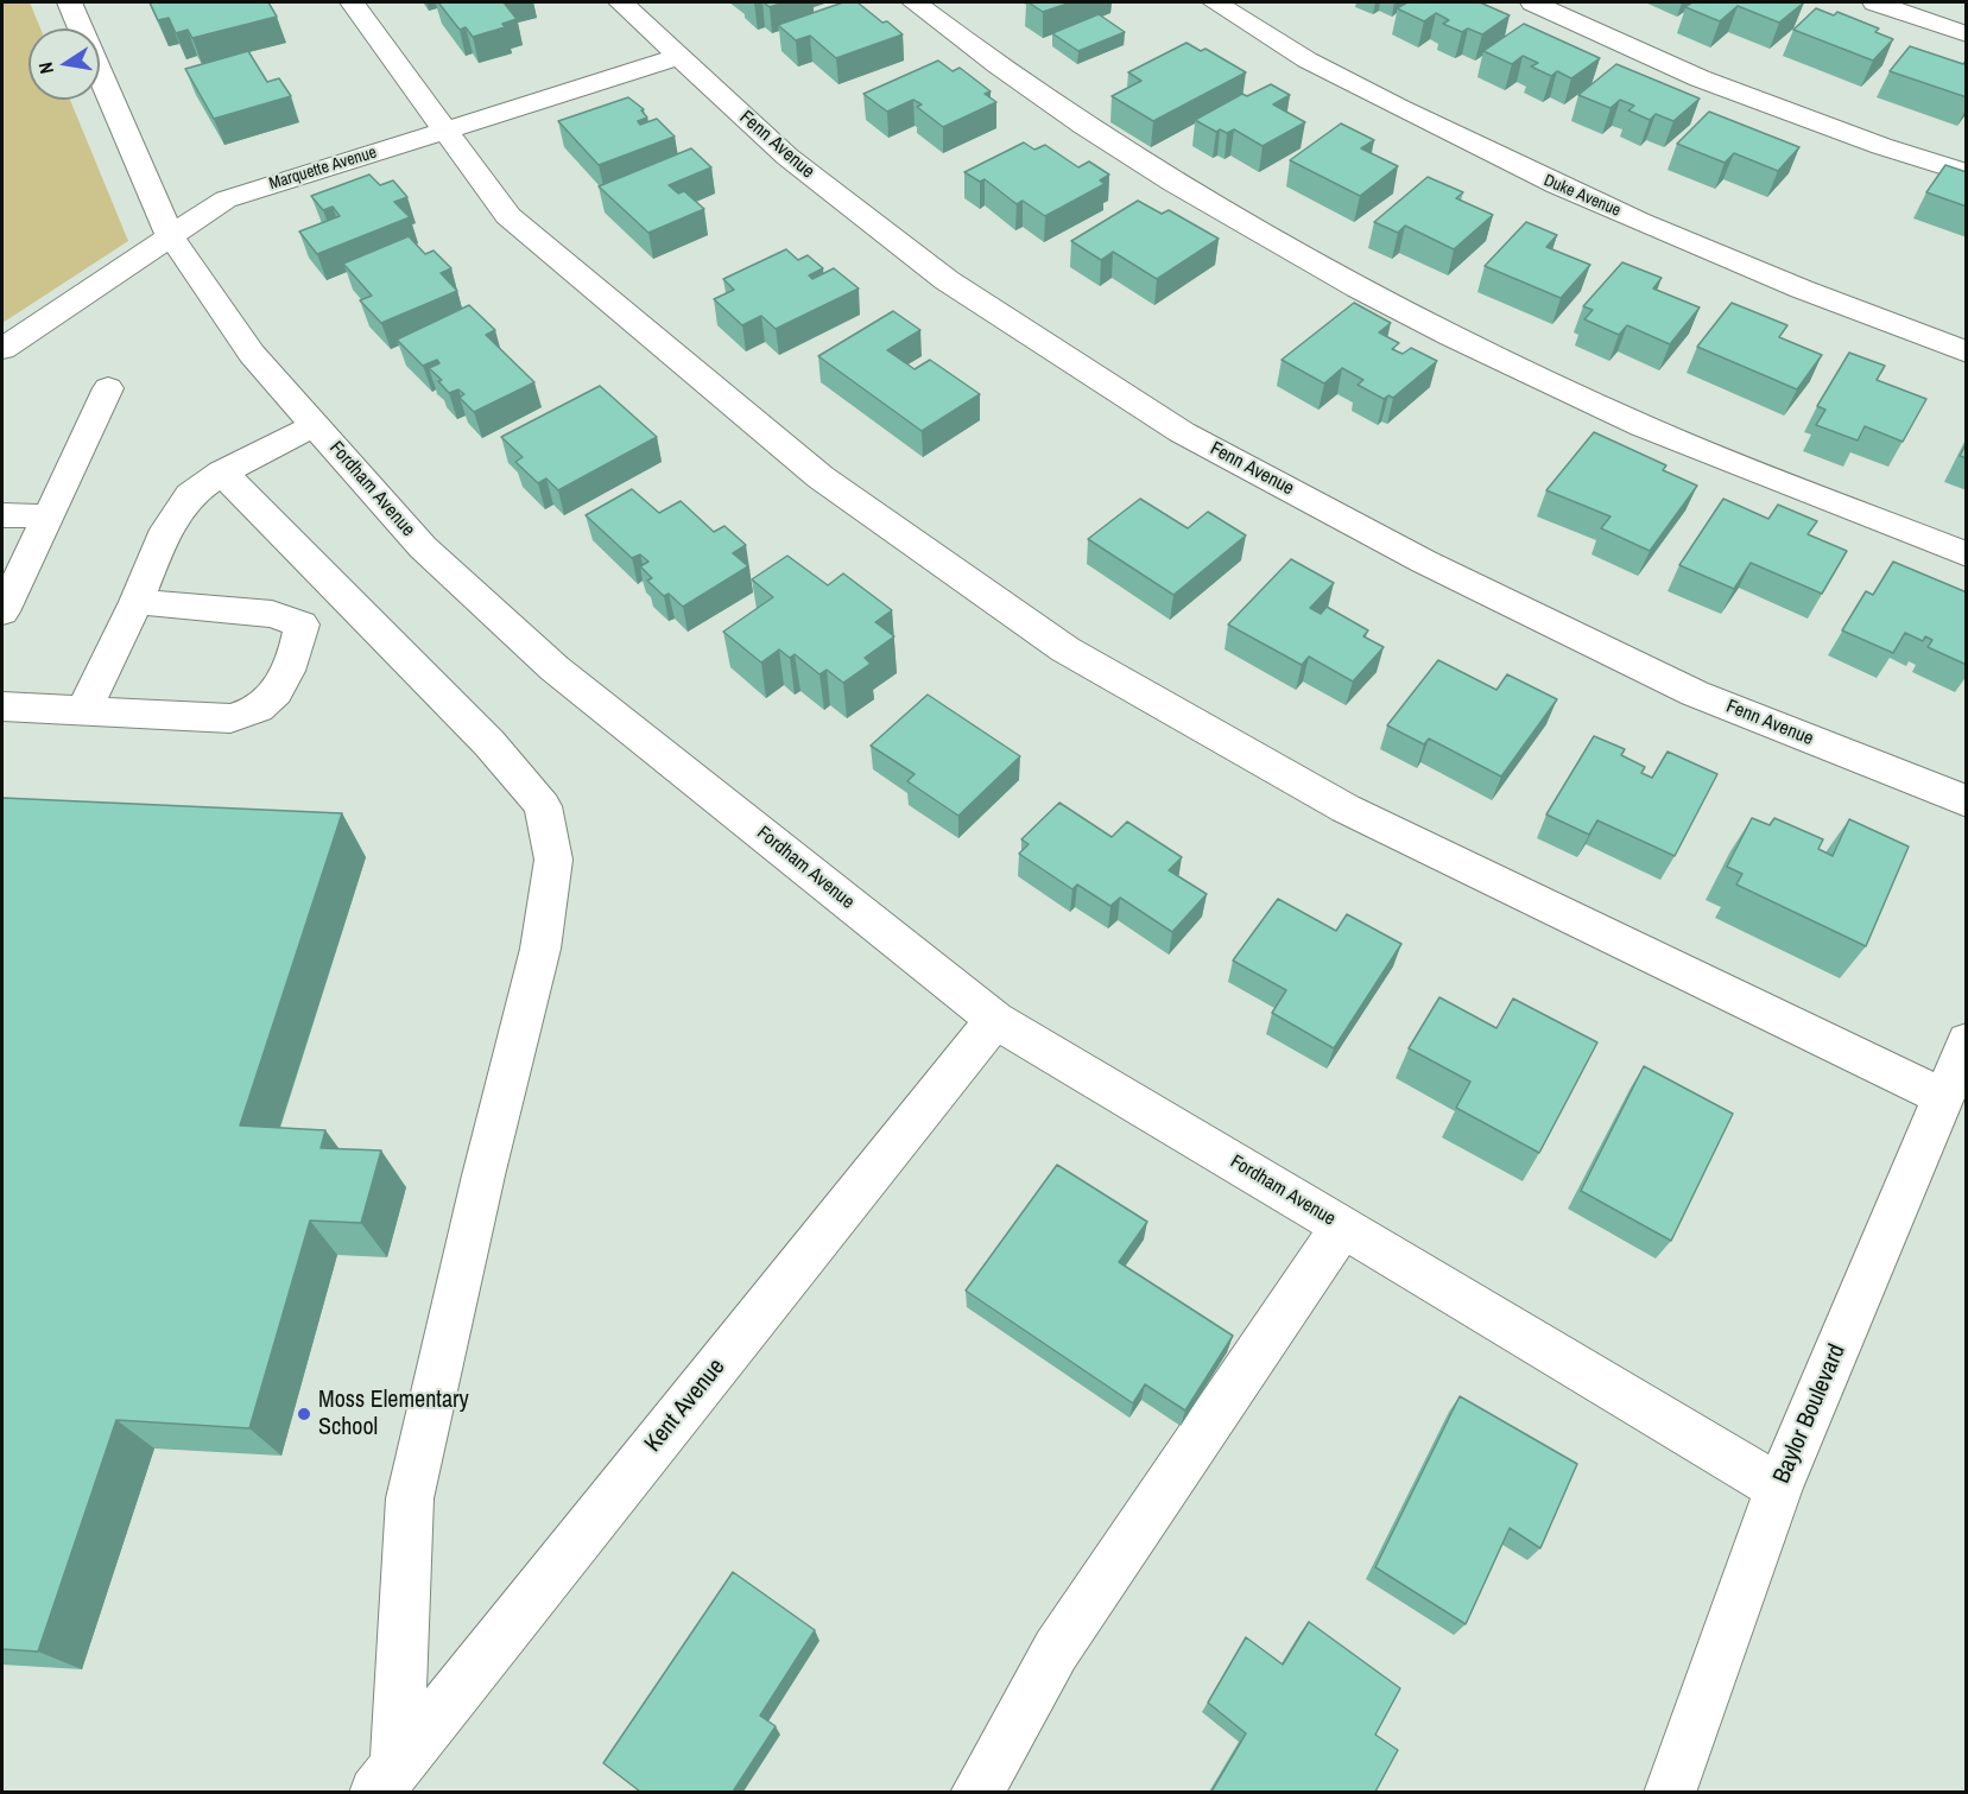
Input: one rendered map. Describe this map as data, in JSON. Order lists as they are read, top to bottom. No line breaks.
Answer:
{"streets":{"street":["Fenn Avenue","Marquette Avenue","Duke Avenue","Fordham Avenue","Kent Avenue","Baylor Boulevard"]},"crossings":[["Fenn Avenue","Marquette Avenue"],["Marquette Avenue","Fordham Avenue"],["Fordham Avenue","Kent Avenue"],["Fordham Avenue","Baylor Boulevard"]],"places":["Moss Elementary School"],"north":"left"}
